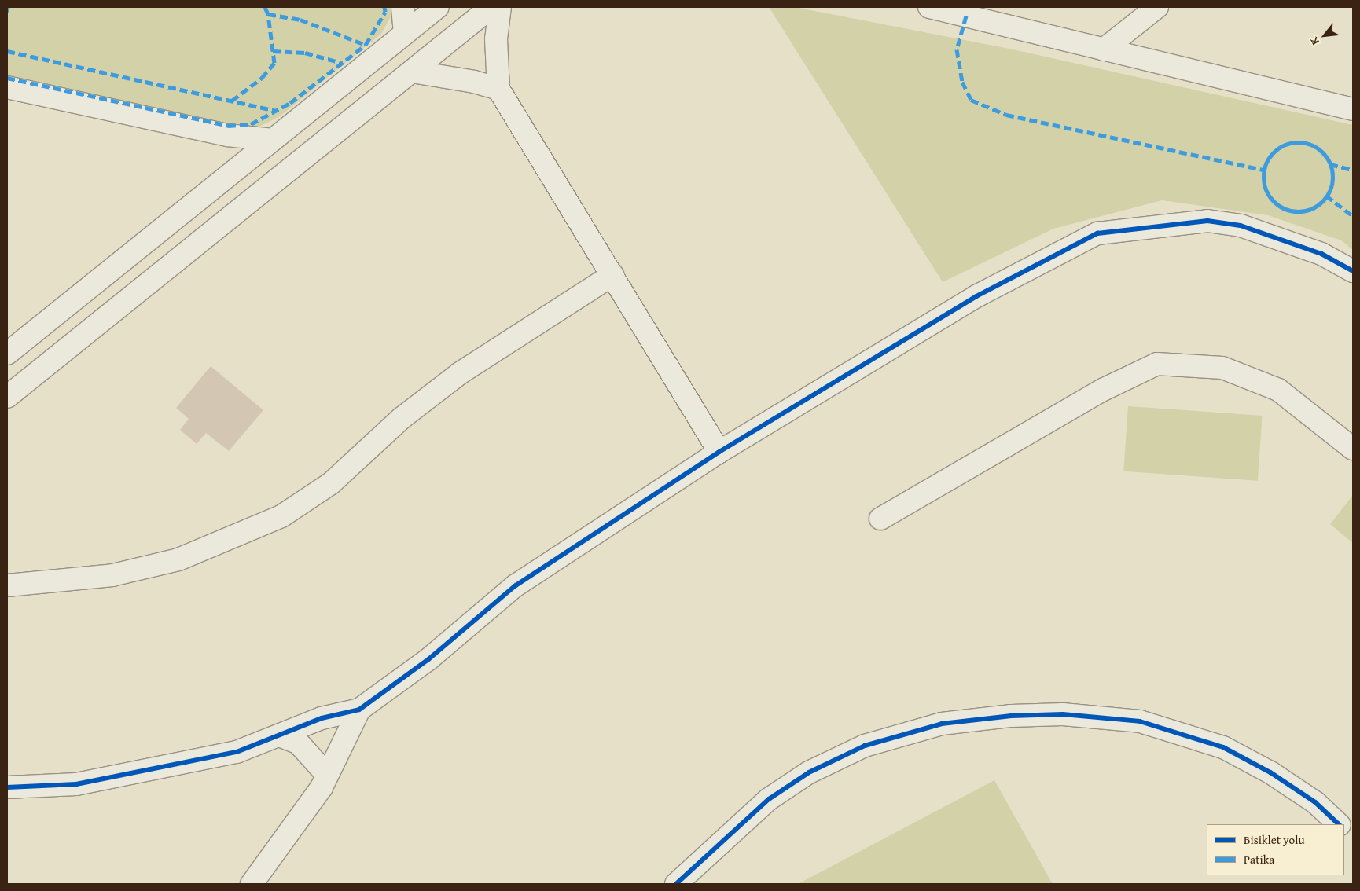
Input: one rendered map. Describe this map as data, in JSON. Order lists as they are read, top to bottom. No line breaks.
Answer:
{"legend":["Bisiklet yolu","Patika"],"north":"bottom left"}
